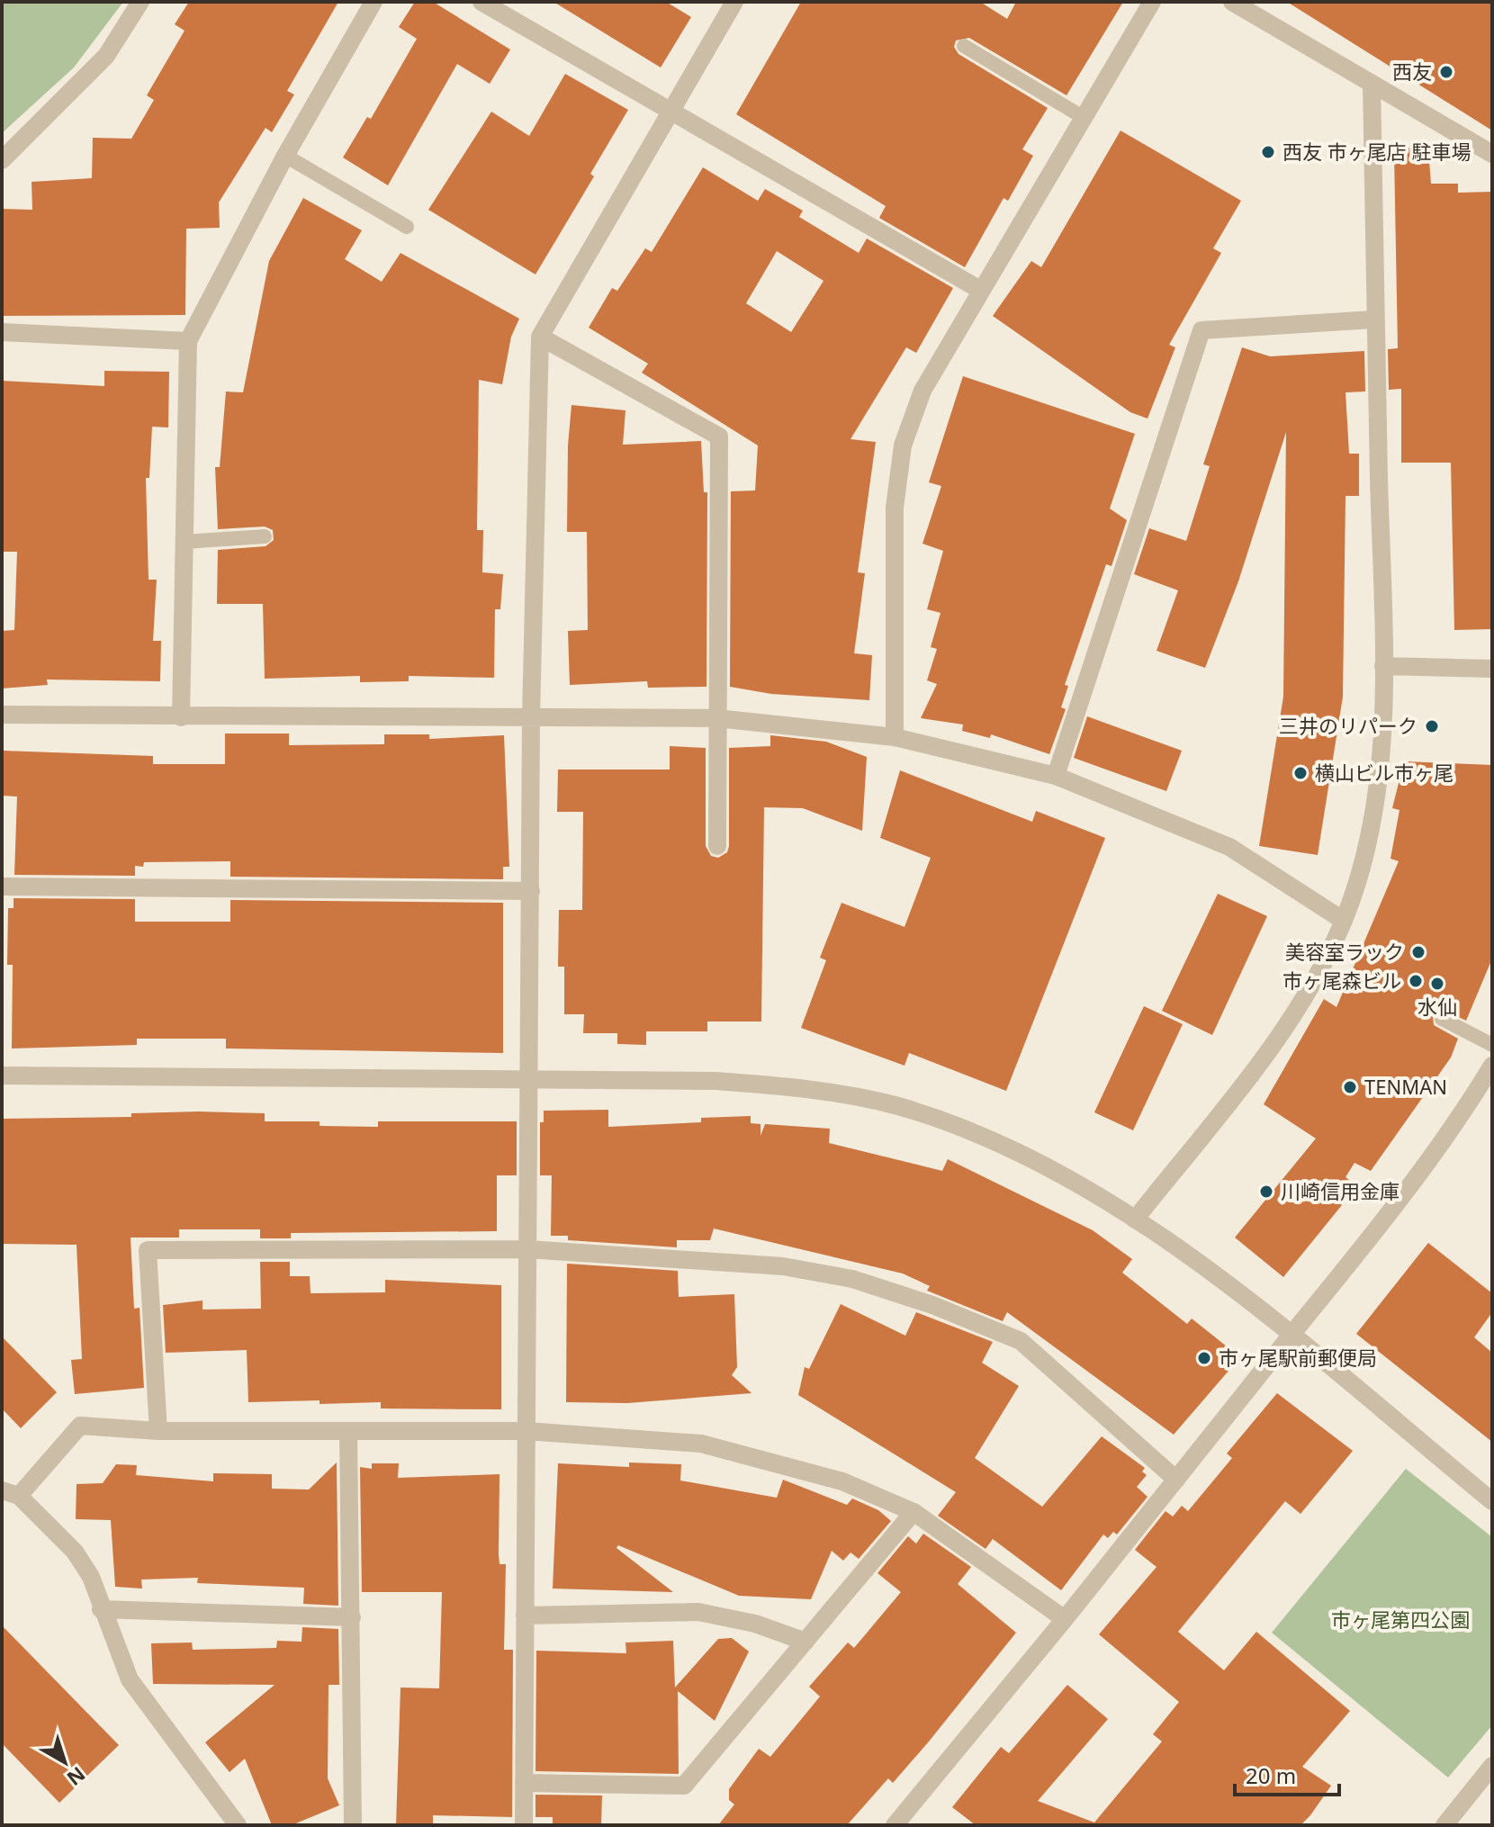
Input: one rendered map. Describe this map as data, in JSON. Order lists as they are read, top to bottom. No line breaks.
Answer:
{"parks":["市ヶ尾第四公園"],"places":["西友","西友 市ヶ尾店 駐車場","三井のリパーク","横山ビル市ヶ尾","美容室ラック","市ヶ尾森ビル","水仙","TENMAN","川崎信用金庫","市ヶ尾駅前郵便局"],"scale_bar":"20 m","north":"bottom right"}
